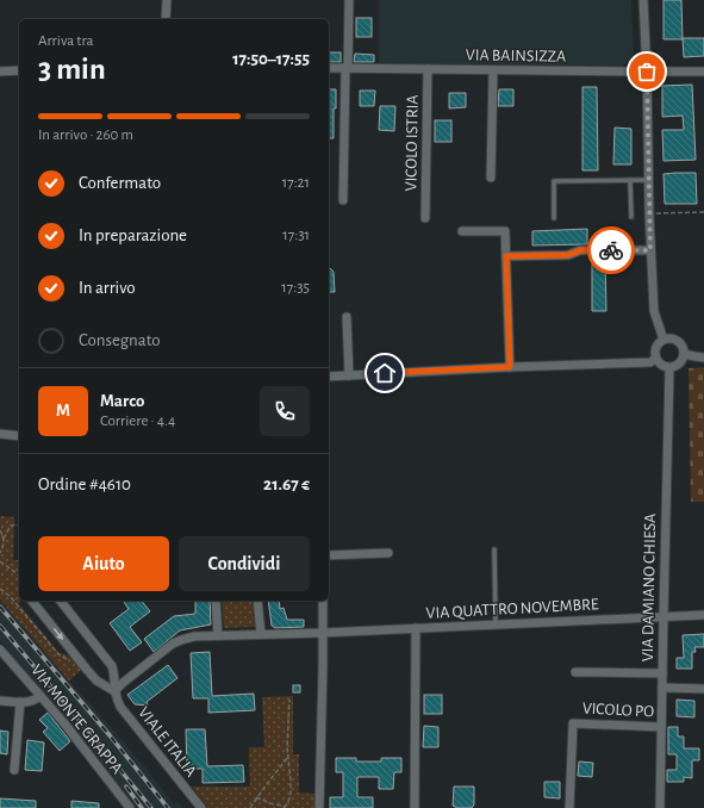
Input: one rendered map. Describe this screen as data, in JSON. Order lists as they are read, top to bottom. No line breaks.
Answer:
{"streets":{"street":["VIA BAINSIZZA","VICOLO ISTRIA","VIA DAMIANO CHIESA","VIA QUATTRO NOVEMBRE","VICOLO PO","VIA MONTE GRAPPA","VIALE ITALIA"]},"crossings":[["VIA BAINSIZZA","VICOLO ISTRIA"],["VIA DAMIANO CHIESA","VIA QUATTRO NOVEMBRE"],["VIA DAMIANO CHIESA","VICOLO PO"],["VIA QUATTRO NOVEMBRE","VIALE ITALIA"]],"page":{"heading":["3 min","Arriva tra","17:50–17:55"],"panel":["Marco","Corriere · 4.4","Ordine #4610","21.67 €"],"bar":"In arrivo · 260 m","list":[["Confermato","17:21"],["In preparazione","17:31"],["In arrivo","17:35"],"Consegnato"],"round":"M","buttons":["Aiuto","Condividi"]}}
